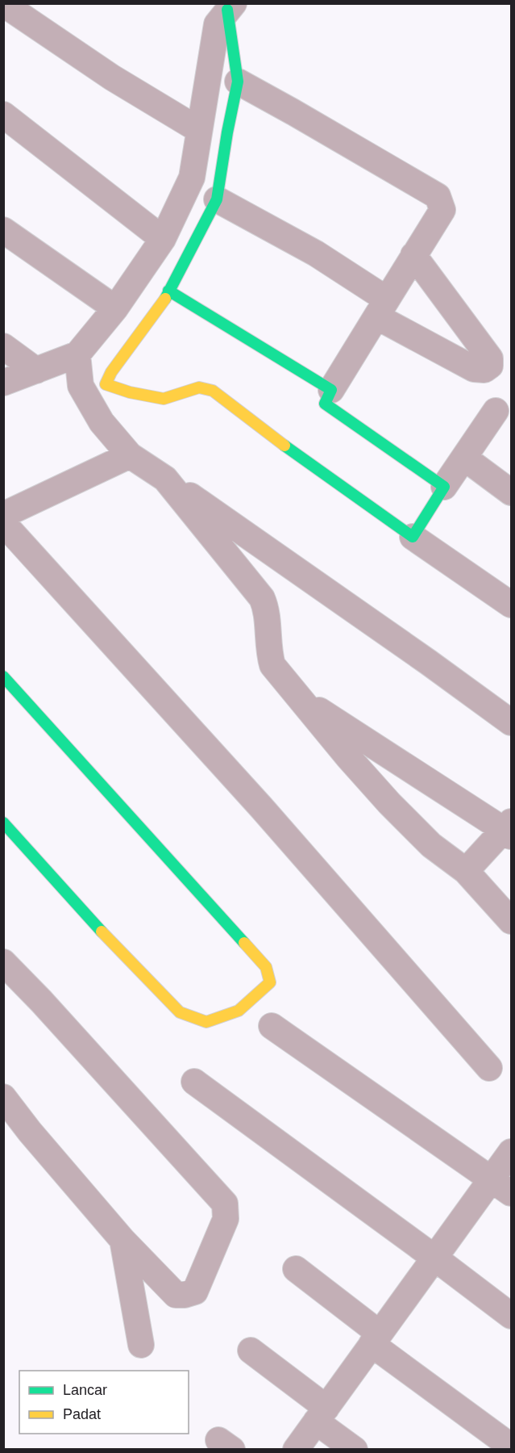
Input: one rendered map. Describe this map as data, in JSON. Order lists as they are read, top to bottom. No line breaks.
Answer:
{"legend":["Lancar","Padat"]}
